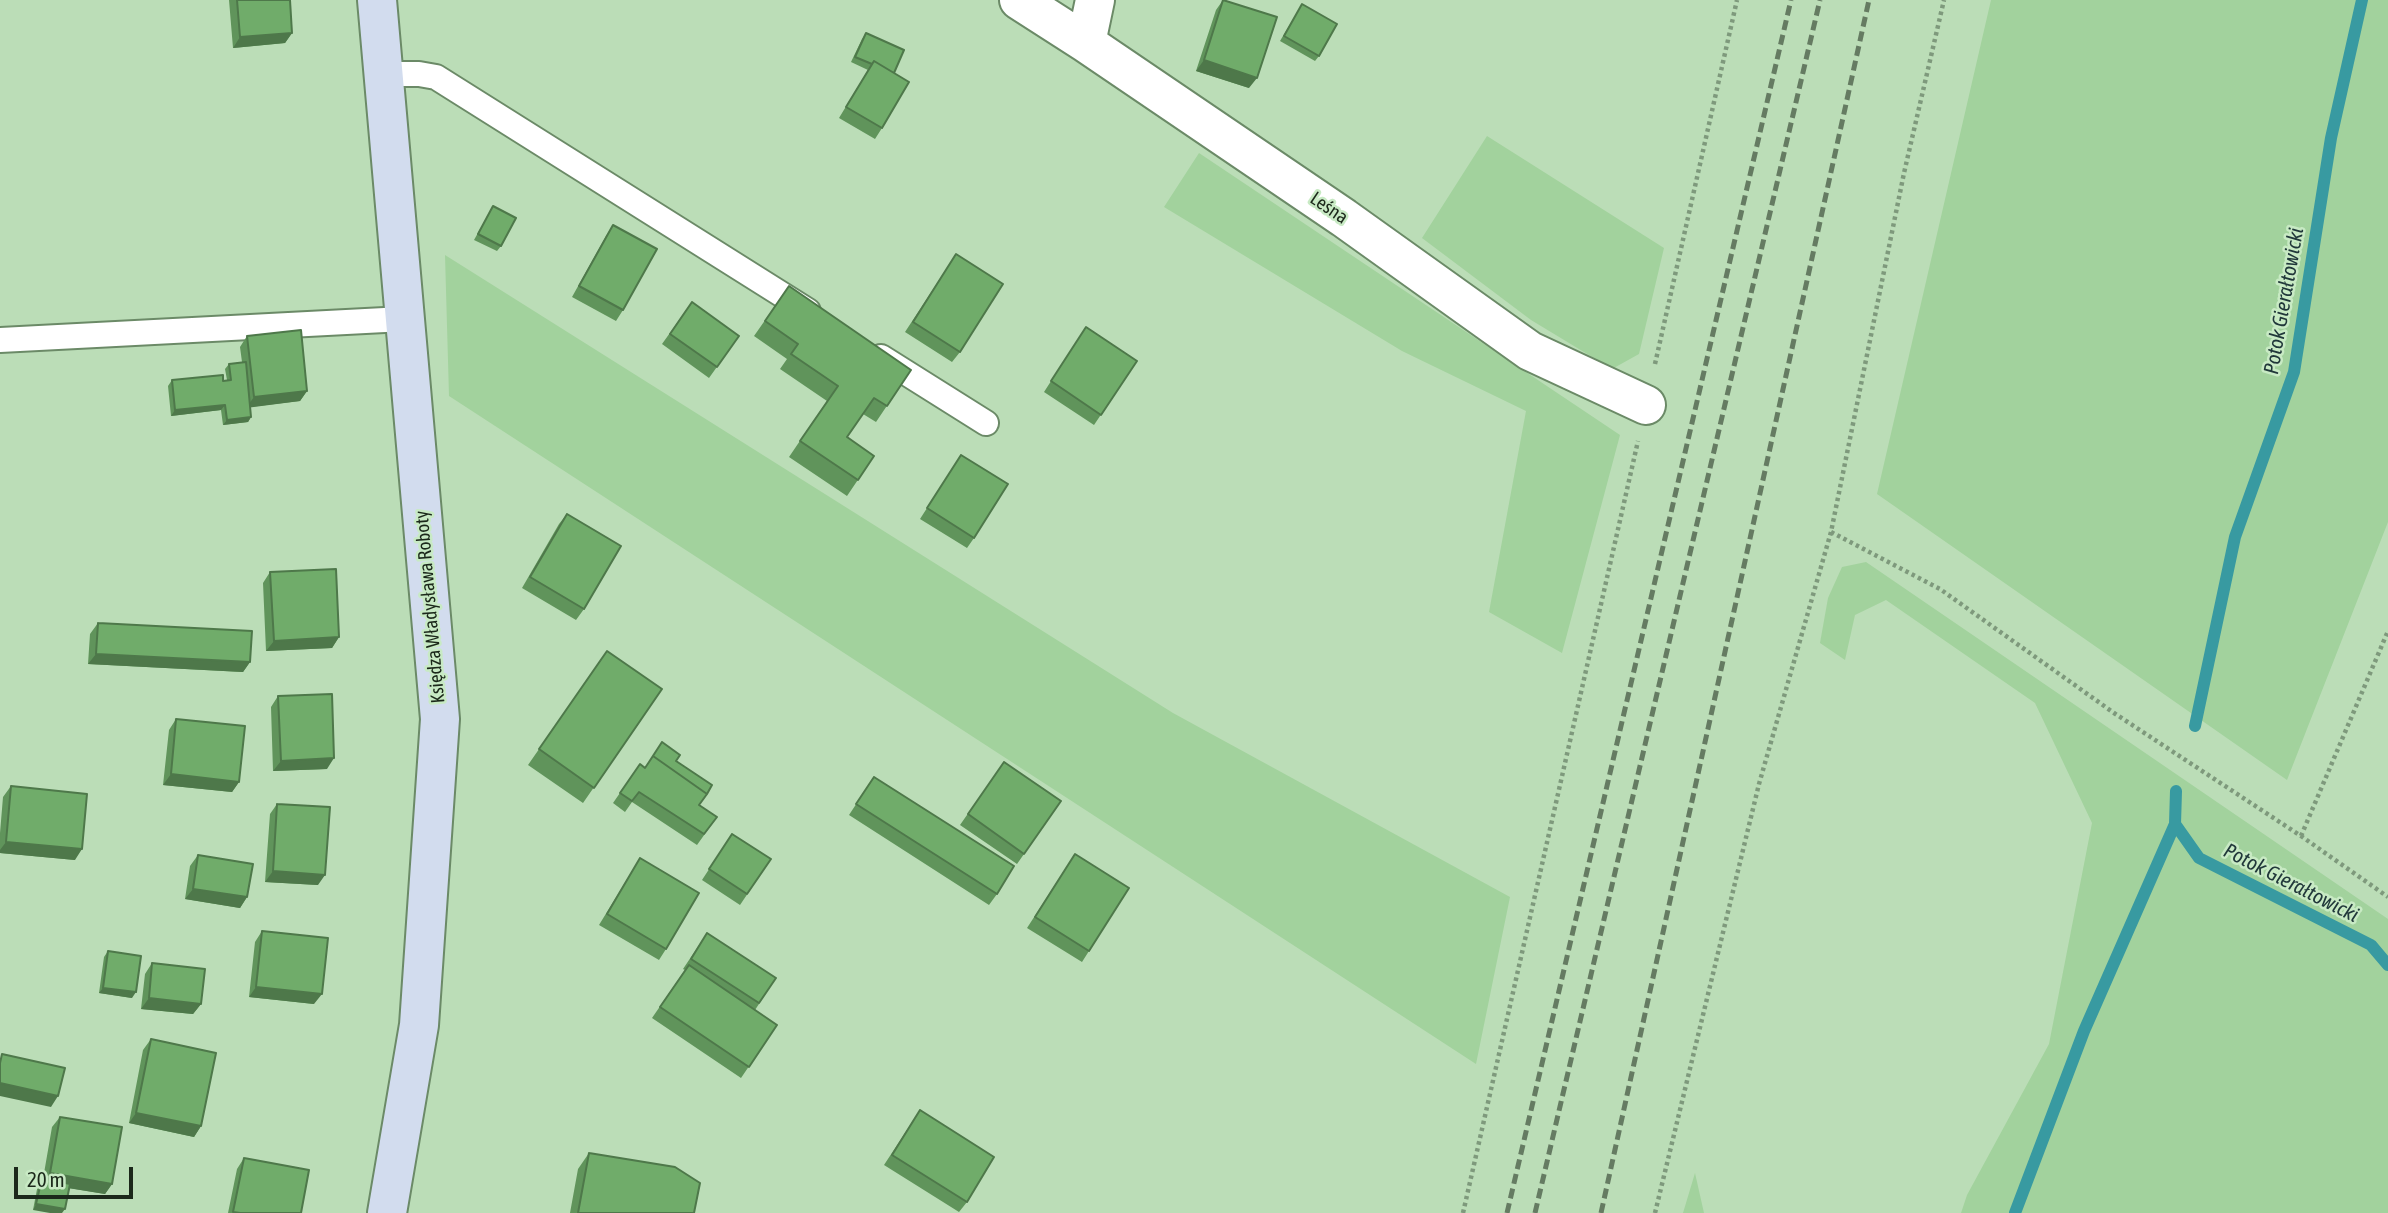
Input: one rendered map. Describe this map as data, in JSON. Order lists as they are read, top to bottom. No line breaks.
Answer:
{"streets":{"main road":["Księdza Władysława Roboty"],"street":["Leśna"]},"water":["Potok Gierałtowicki"],"scale_bar":"20 m"}
